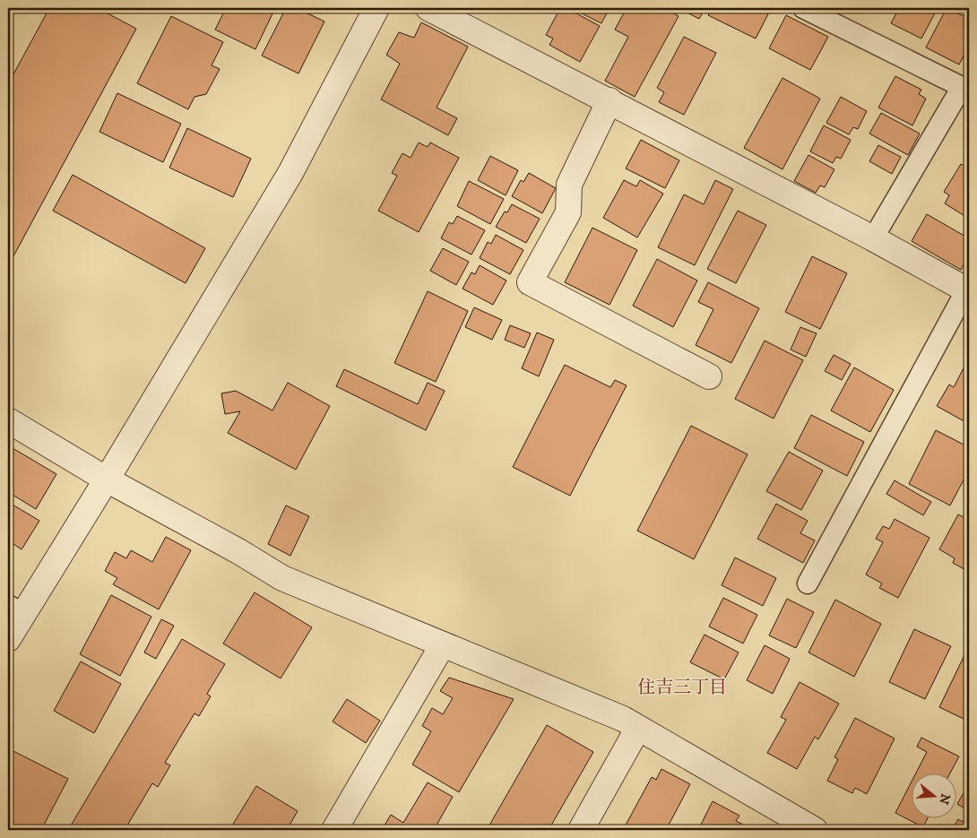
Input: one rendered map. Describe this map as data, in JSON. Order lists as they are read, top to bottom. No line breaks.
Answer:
{"districts":["住吉三丁目"],"north":"right"}
